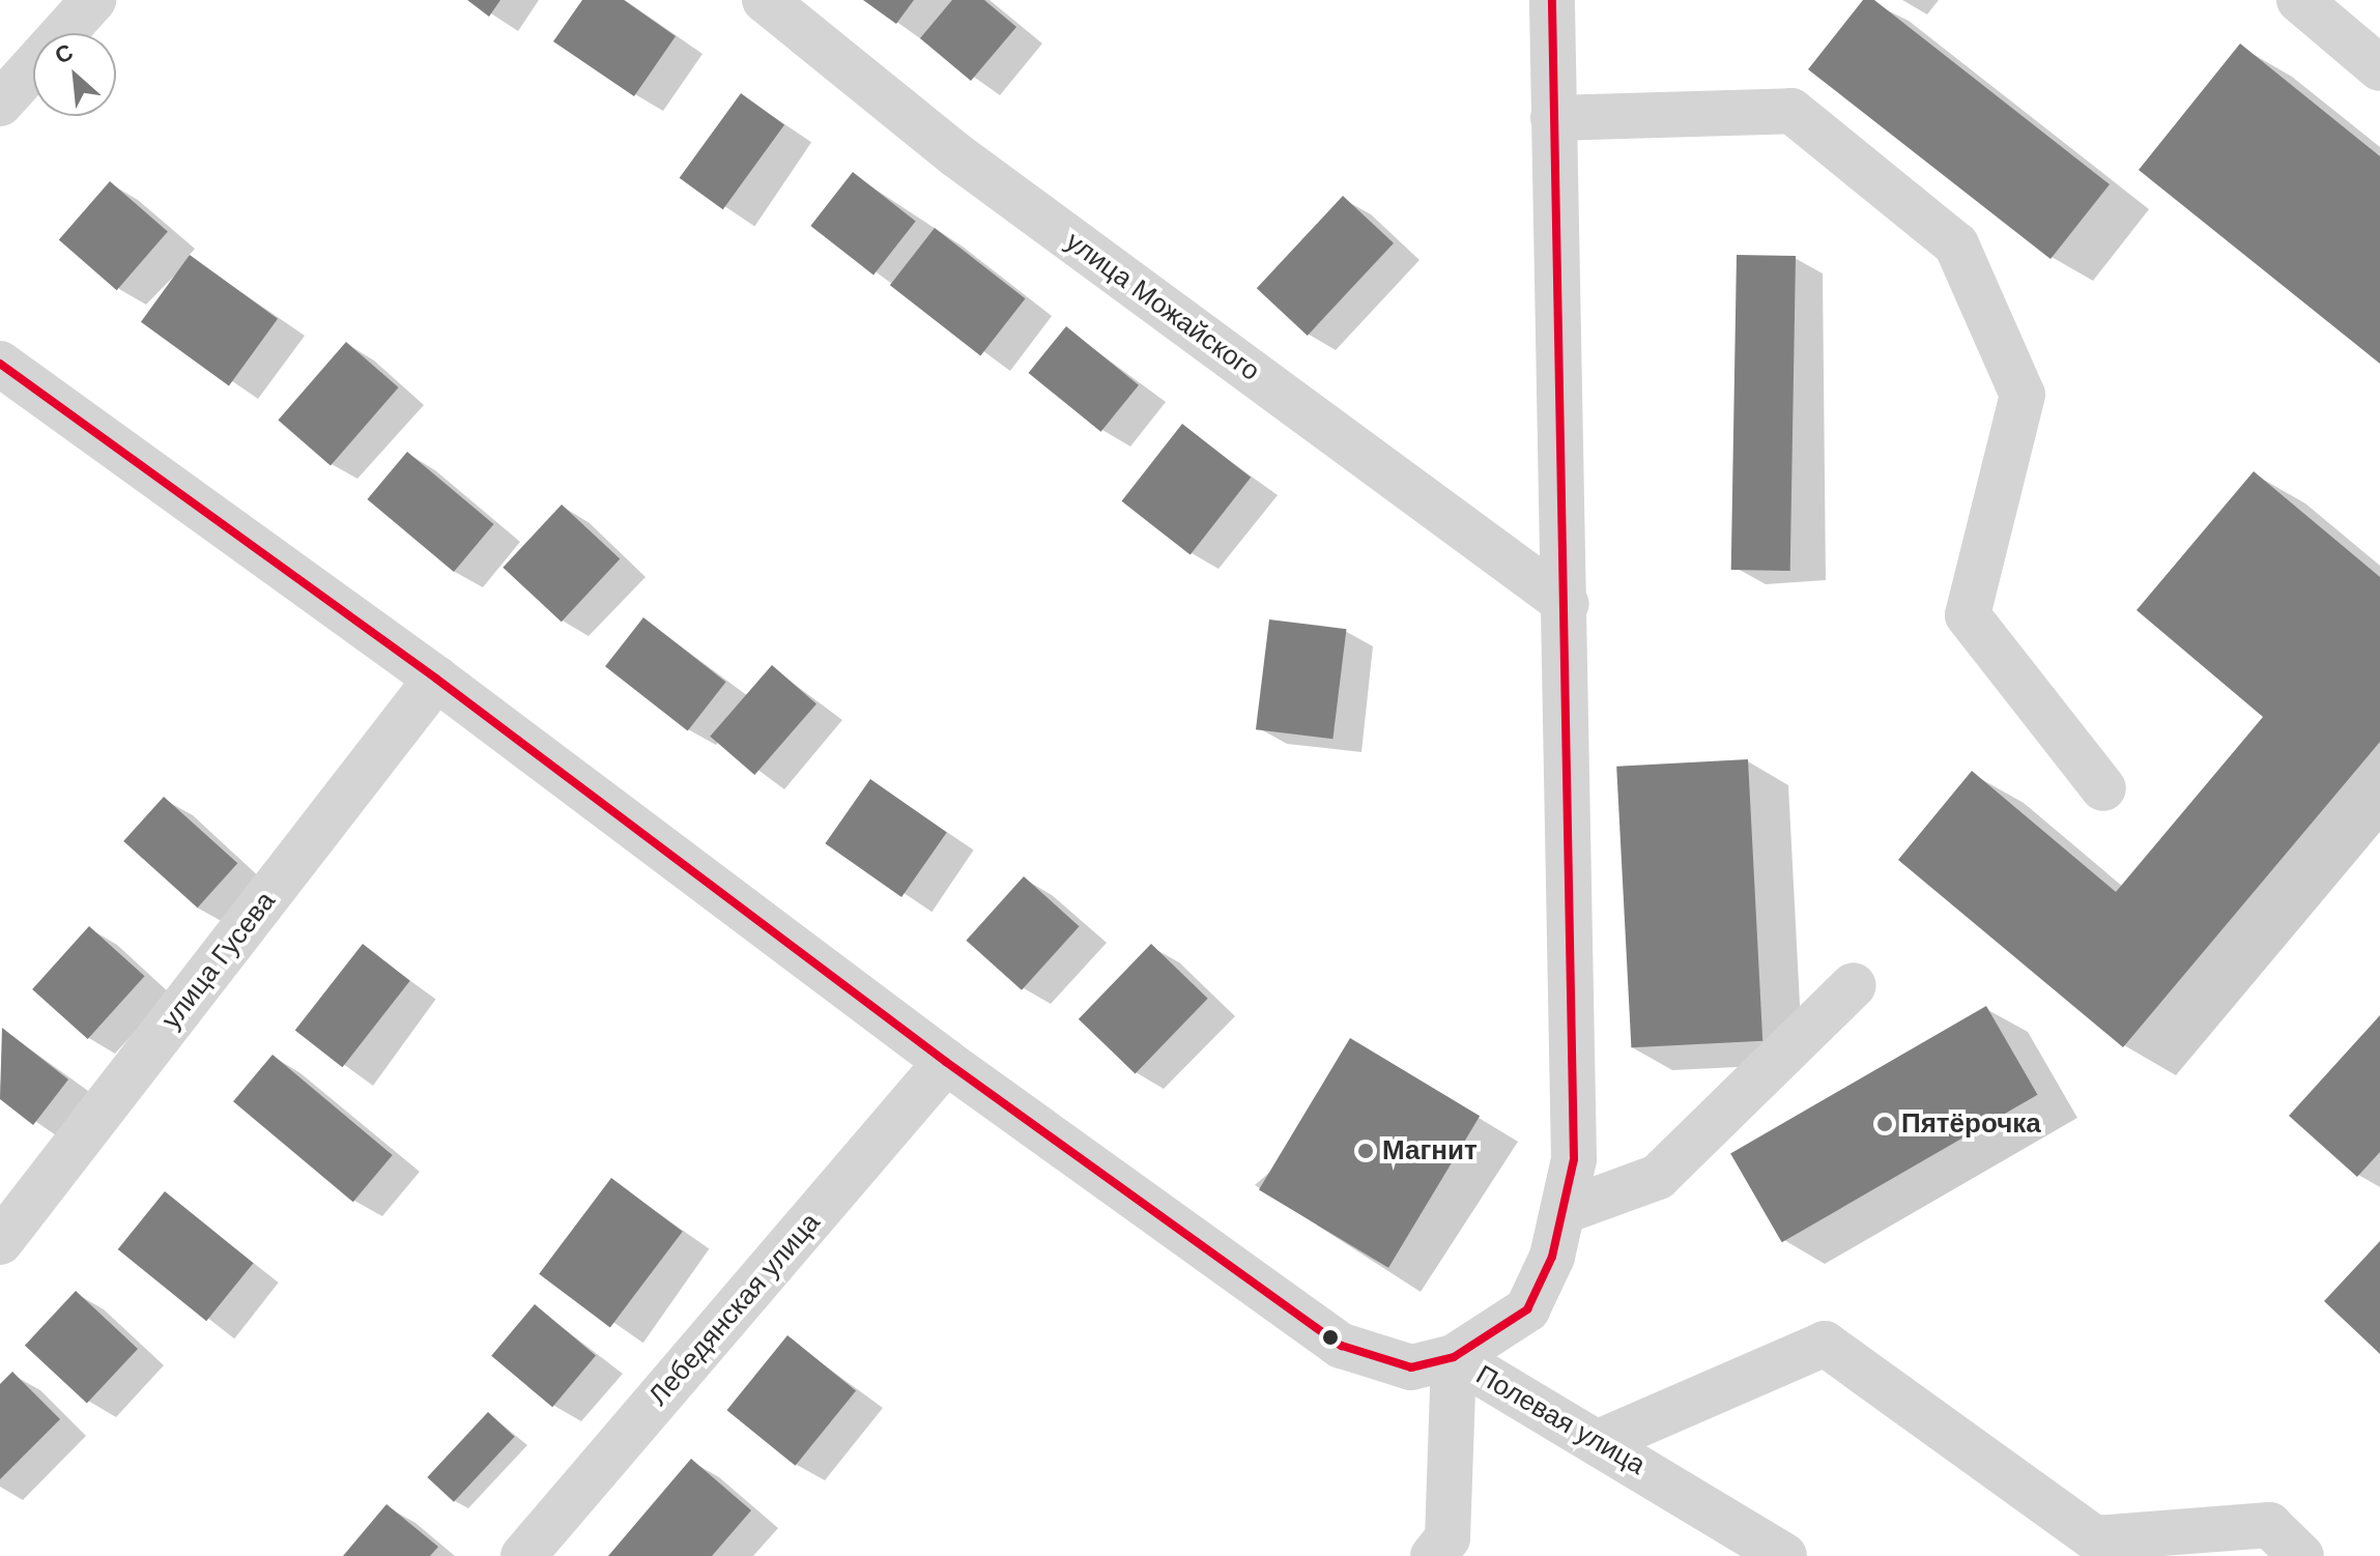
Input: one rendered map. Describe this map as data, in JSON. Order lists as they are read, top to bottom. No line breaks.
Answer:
{"streets":{"street":["улица Можайского","улица Гусева","Лебедянская улица","Полевая улица"]},"crossings":[["улица Гусева","Полевая улица"],["Лебедянская улица","Полевая улица"]],"places":["Пятёрочка","Магнит"],"north":"top left"}
